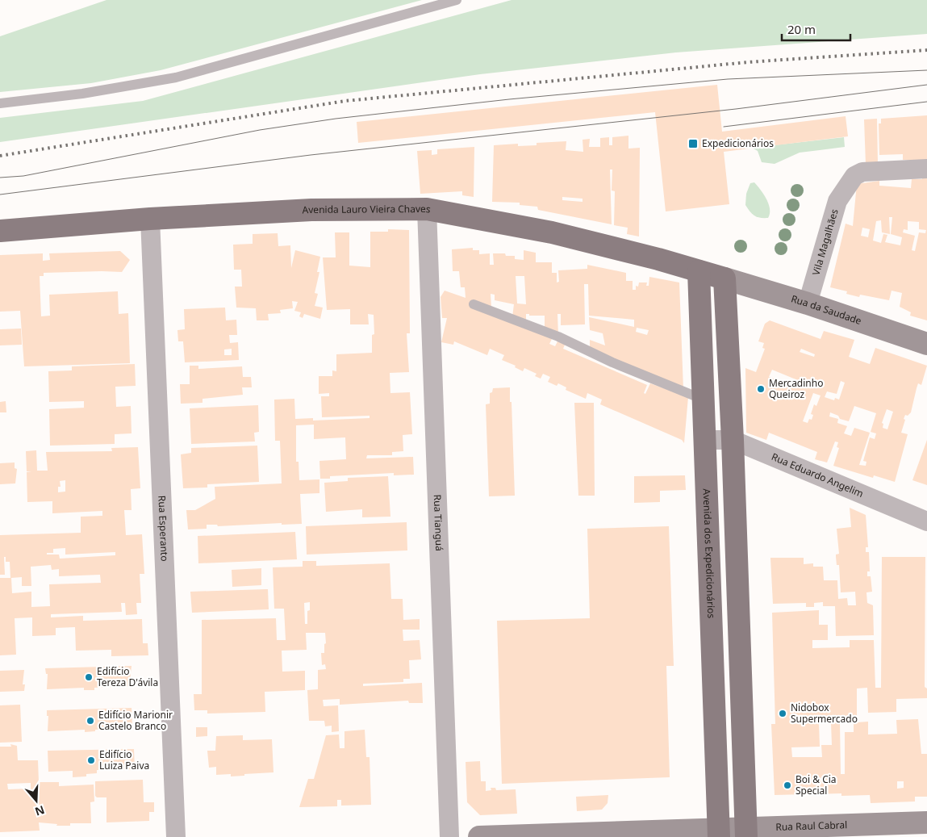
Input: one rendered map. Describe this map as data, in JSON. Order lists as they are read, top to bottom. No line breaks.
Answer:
{"streets":{"main road":["Avenida Lauro Vieira Chaves","Rua da Saudade","Avenida dos Expedicionários","Rua Raul Cabral"],"street":["Vila Magalhães","Rua Eduardo Angelim","Rua Tianguá","Rua Esperanto"]},"crossings":[["Avenida Lauro Vieira Chaves","Rua da Saudade"],["Avenida Lauro Vieira Chaves","Rua Tianguá"],["Avenida Lauro Vieira Chaves","Rua Esperanto"],["Avenida Lauro Vieira Chaves","Avenida dos Expedicionários"],["Vila Magalhães","Rua da Saudade"],["Rua Eduardo Angelim","Avenida dos Expedicionários"],["Avenida dos Expedicionários","Rua Raul Cabral"]],"places":{"transit":["Expedicionários"],"other":["Mercadinho Queiroz","Edifício Tereza D'ávila","Nidobox Supermercado","Edifício Marionir Castelo Branco","Edifício Luiza Paiva","Boi & Cia Special"]},"scale_bar":"20 m","north":"bottom"}
